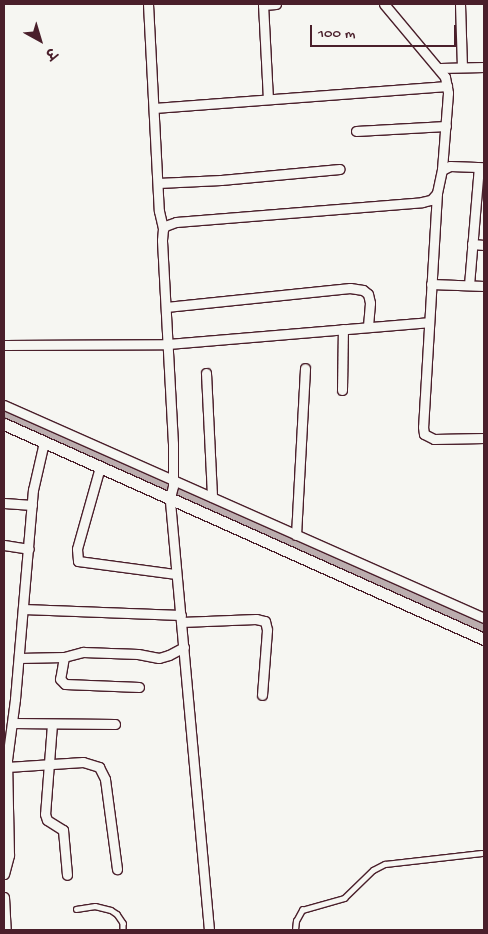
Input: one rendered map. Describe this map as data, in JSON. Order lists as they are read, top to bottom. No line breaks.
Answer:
{"scale_bar":"100 m","north":"bottom right"}
